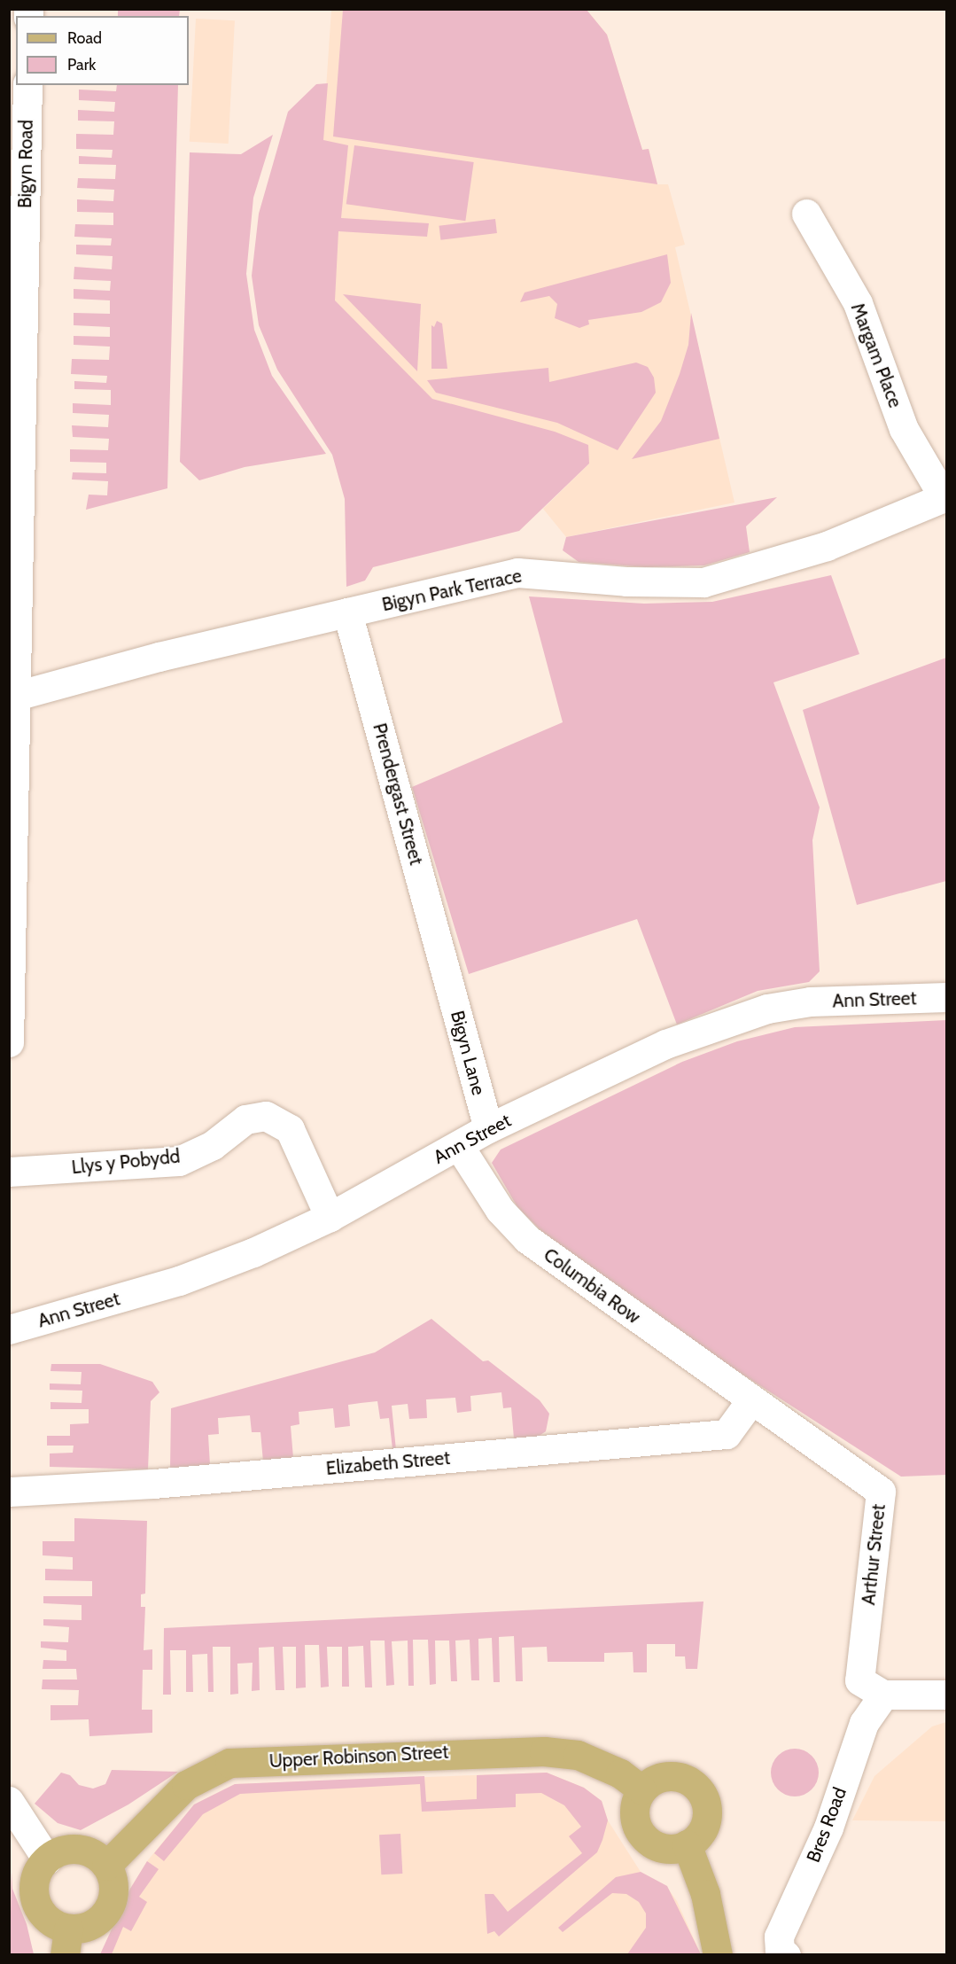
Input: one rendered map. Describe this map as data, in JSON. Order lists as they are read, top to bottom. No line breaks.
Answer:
{"streets":{"main road":["Upper Robinson Street"],"street":["Bigyn Road","Margam Place","Bigyn Park Terrace","Prendergast Street","Ann Street","Bigyn Lane","Llys y Pobydd","Columbia Row","Elizabeth Street","Arthur Street","Bres Road"]},"crossings":[["Bigyn Road","Bigyn Park Terrace"],["Margam Place","Bigyn Park Terrace"],["Bigyn Park Terrace","Prendergast Street"],["Prendergast Street","Bigyn Lane"],["Ann Street","Bigyn Lane"],["Ann Street","Llys y Pobydd"],["Ann Street","Columbia Row"],["Columbia Row","Elizabeth Street"],["Columbia Row","Arthur Street"],["Elizabeth Street","Arthur Street"],["Arthur Street","Bres Road"]],"legend":["Road","Park"]}
